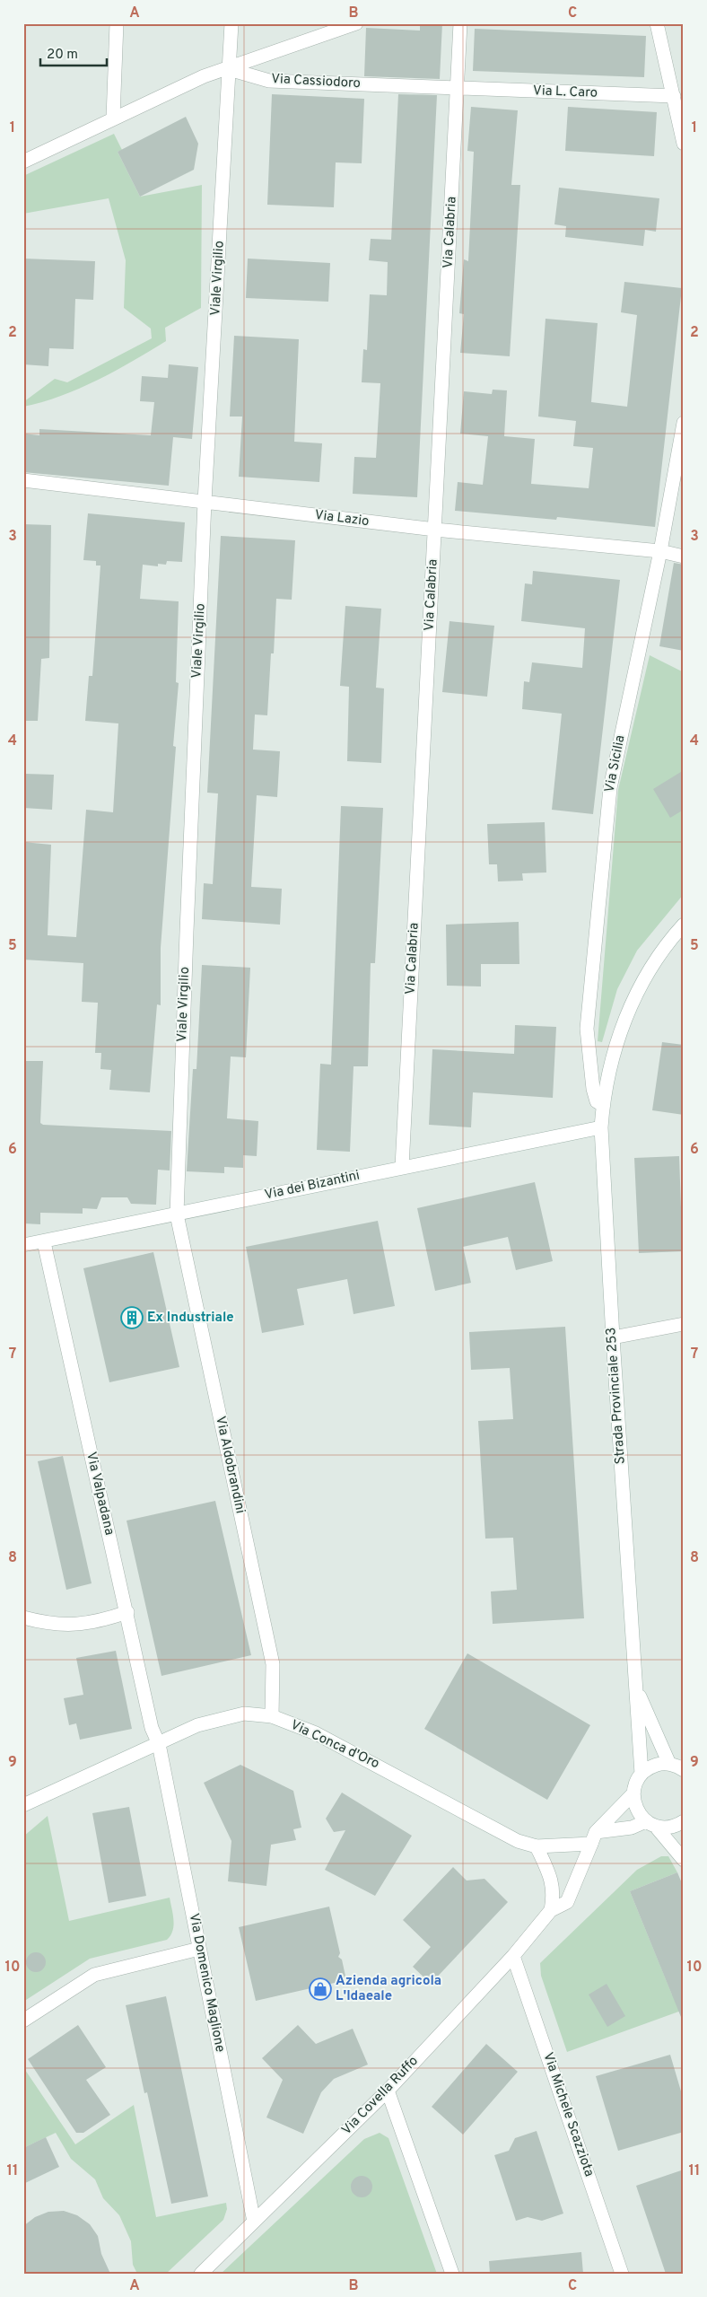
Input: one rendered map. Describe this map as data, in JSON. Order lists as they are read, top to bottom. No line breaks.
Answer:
{"streets":{"street":["Via Cassiodoro","Via L. Caro","Via Calabria","Viale Virgilio","Via Lazio","Via Sicilia","Via dei Bizantini","Strada Provinciale 253","Via Aldobrandini","Via Valpadana","Via Conca d'Oro","Via Domenico Maglione","Via Covella Ruffo","Via Michele Scazziota"]},"crossings":[["Via Cassiodoro","Via L. Caro"],["Via Cassiodoro","Via Calabria"],["Via Cassiodoro","Viale Virgilio"],["Via L. Caro","Via Calabria"],["Via Calabria","Via Lazio"],["Via Calabria","Via dei Bizantini"],["Viale Virgilio","Via Lazio"],["Viale Virgilio","Via dei Bizantini"],["Viale Virgilio","Via Aldobrandini"],["Via Lazio","Via Sicilia"],["Via Sicilia","Strada Provinciale 253"],["Via dei Bizantini","Strada Provinciale 253"],["Via dei Bizantini","Via Aldobrandini"],["Via dei Bizantini","Via Valpadana"],["Strada Provinciale 253","Via Covella Ruffo"],["Via Aldobrandini","Via Conca d'Oro"],["Via Valpadana","Via Conca d'Oro"],["Via Valpadana","Via Domenico Maglione"],["Via Conca d'Oro","Via Domenico Maglione"],["Via Domenico Maglione","Via Covella Ruffo"],["Via Covella Ruffo","Via Michele Scazziota"]],"places":{"building":["Ex Industriale"],"shop":["Azienda agricola L'Idaeale"]},"scale_bar":"20 m","grid":{"columns":["A","B","C"],"rows":["1","2","3","4","5","6","7","8","9","10","11"]}}
